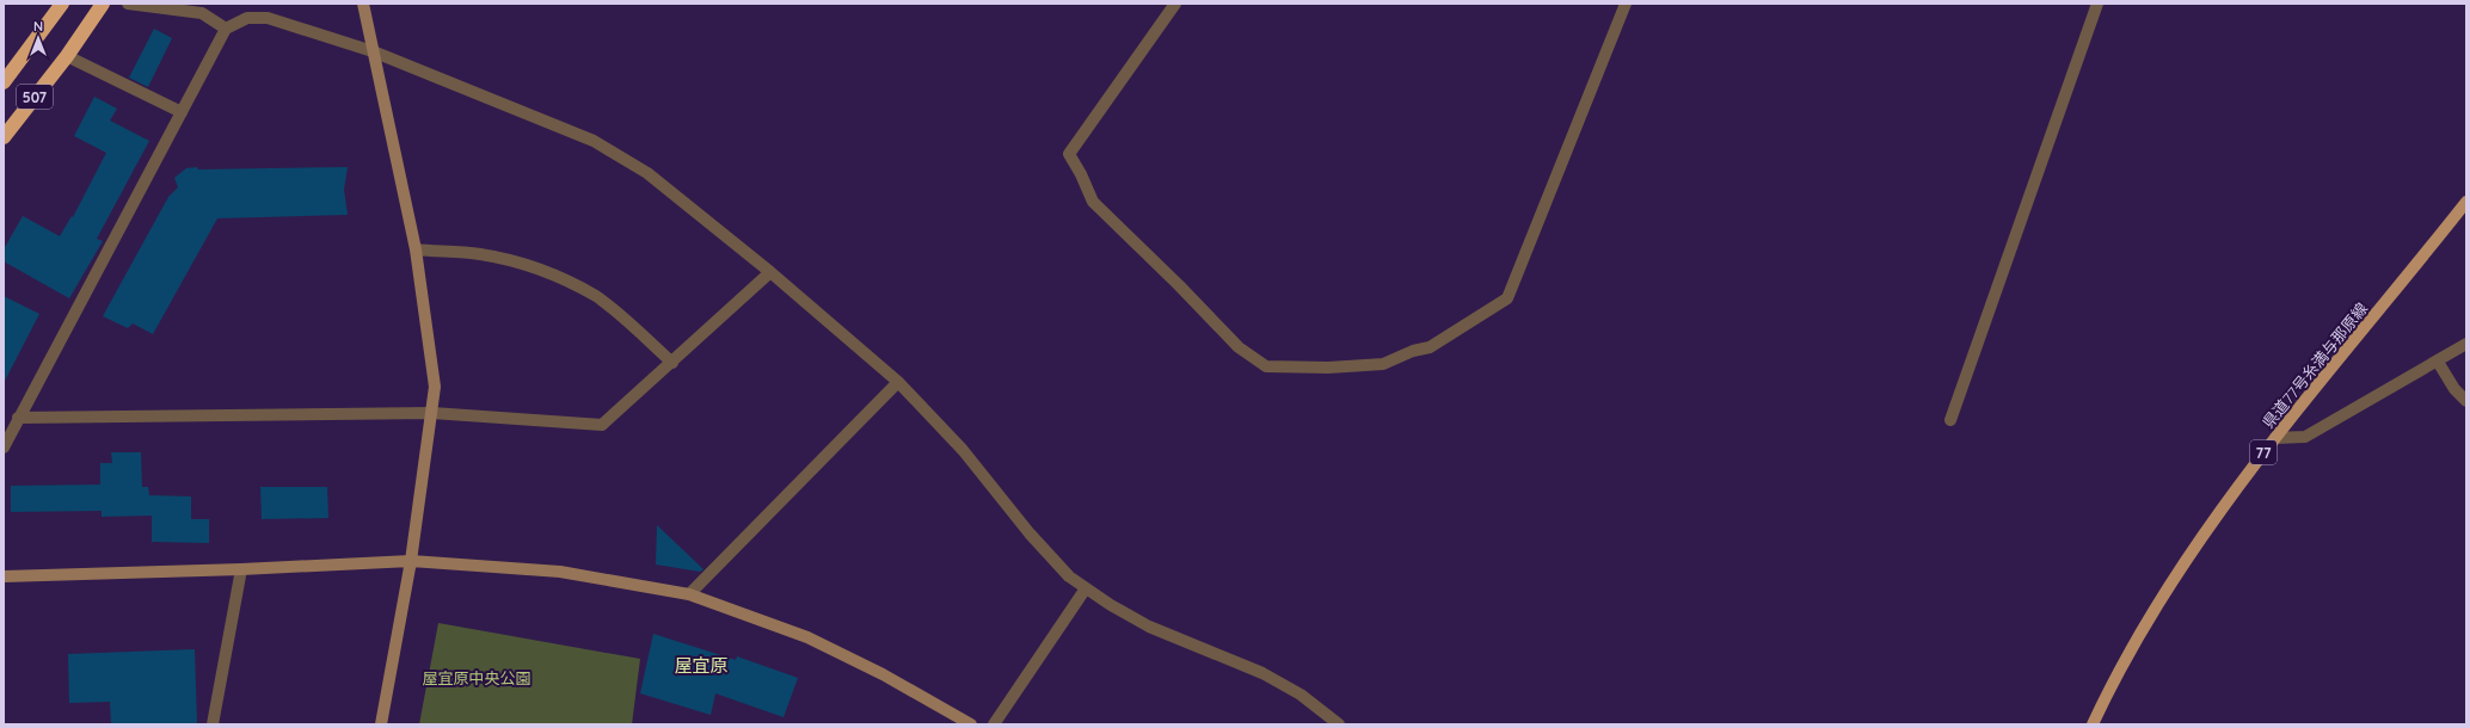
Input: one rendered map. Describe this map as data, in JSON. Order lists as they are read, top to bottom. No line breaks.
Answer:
{"streets":{"highway":["507"],"main road":["県道77号糸満与那原線","77"]},"districts":["屋宜原"],"parks":["屋宜原中央公園"],"north":"top"}
